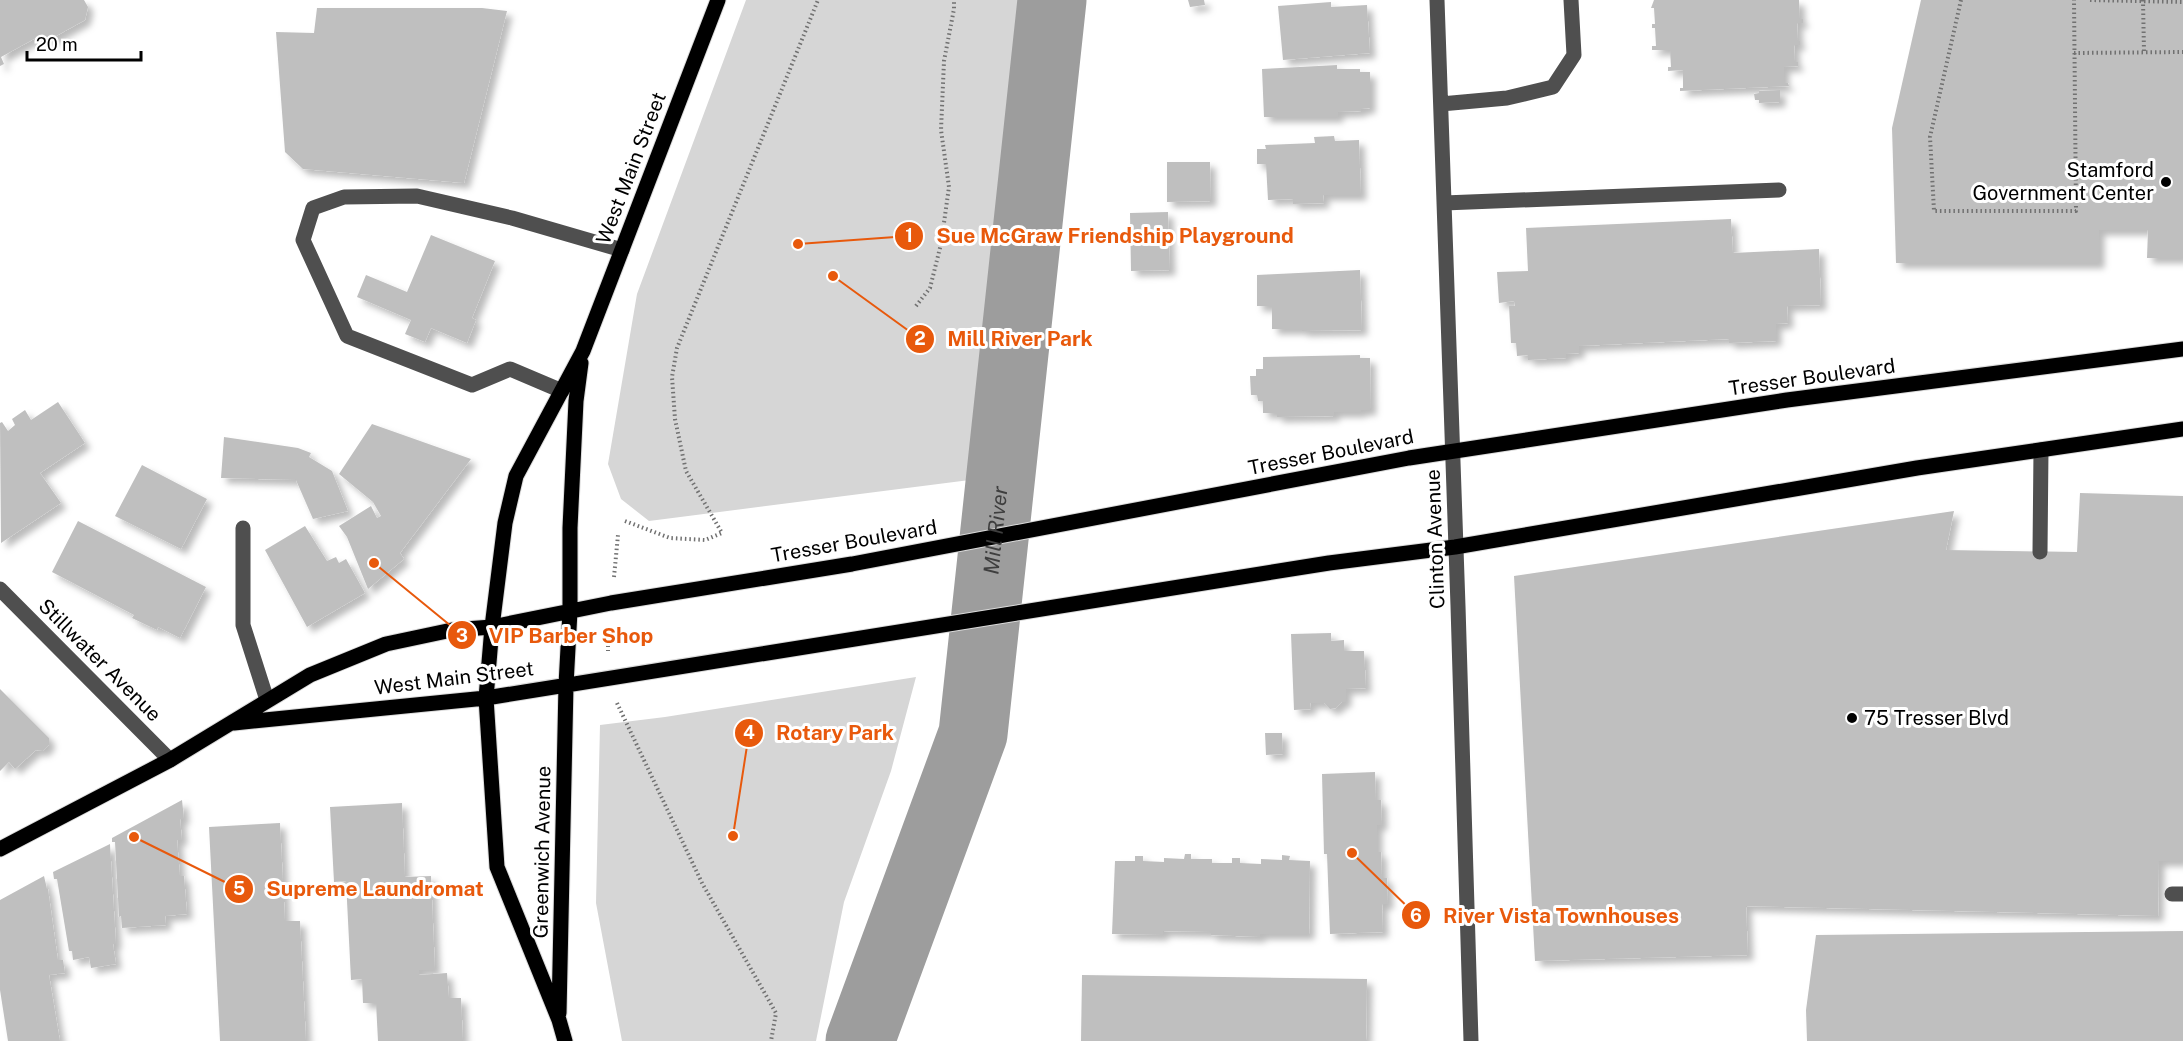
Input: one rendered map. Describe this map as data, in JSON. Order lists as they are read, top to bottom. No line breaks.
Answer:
{"streets":{"main road":["West Main Street","Tresser Boulevard","Greenwich Avenue"],"street":["Clinton Avenue","Stillwater Avenue"]},"crossings":[["West Main Street","Tresser Boulevard"],["West Main Street","Stillwater Avenue"],["West Main Street","Greenwich Avenue"],["Tresser Boulevard","Clinton Avenue"],["Tresser Boulevard","Greenwich Avenue"]],"water":["Mill River"],"places":["Stamford Government Center","Sue McGraw Friendship Playground","Mill River Park","VIP Barber Shop","75 Tresser Blvd","Rotary Park","Supreme Laundromat","River Vista Townhouses"],"scale_bar":"20 m"}
